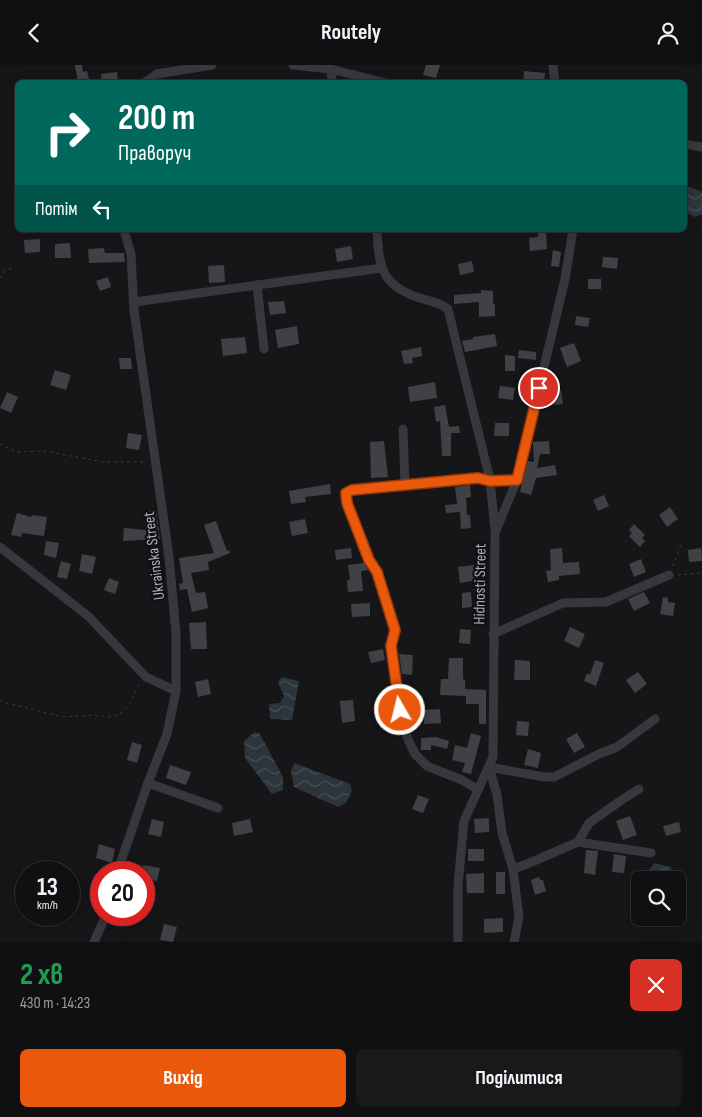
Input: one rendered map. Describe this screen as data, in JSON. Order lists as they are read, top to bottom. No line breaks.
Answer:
{"streets":{"street":["Ukrainska Street","Hidnosti Street"]},"page":{"header":"Routely","turn":["200 m","Праворуч"],"then":"Потім","speed":"13 km/h","limit":"20","heading":["2 хв","430 m · 14:23"],"buttons":["Вихід","Поділитися"]}}
